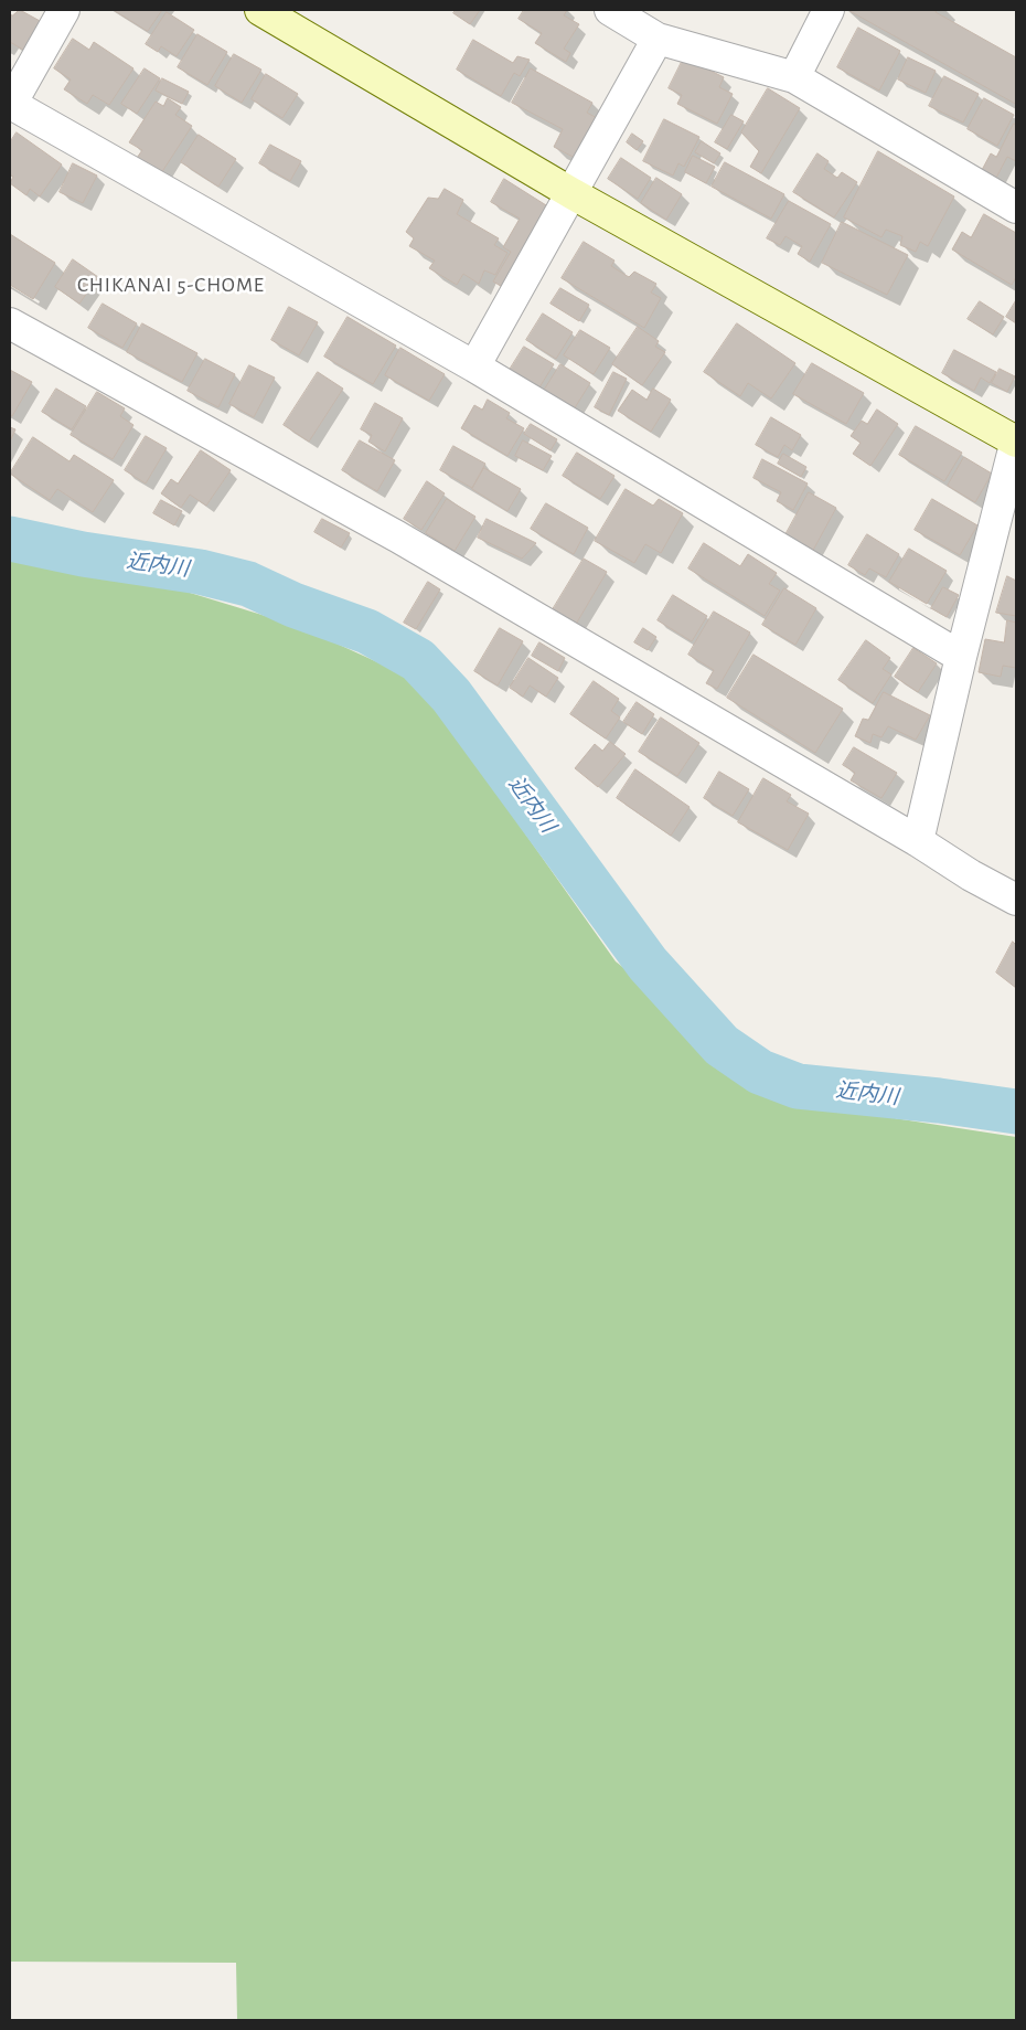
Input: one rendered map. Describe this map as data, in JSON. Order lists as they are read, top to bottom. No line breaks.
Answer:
{"districts":["CHIKANAI 5-CHOME"],"water":["近内川"]}
